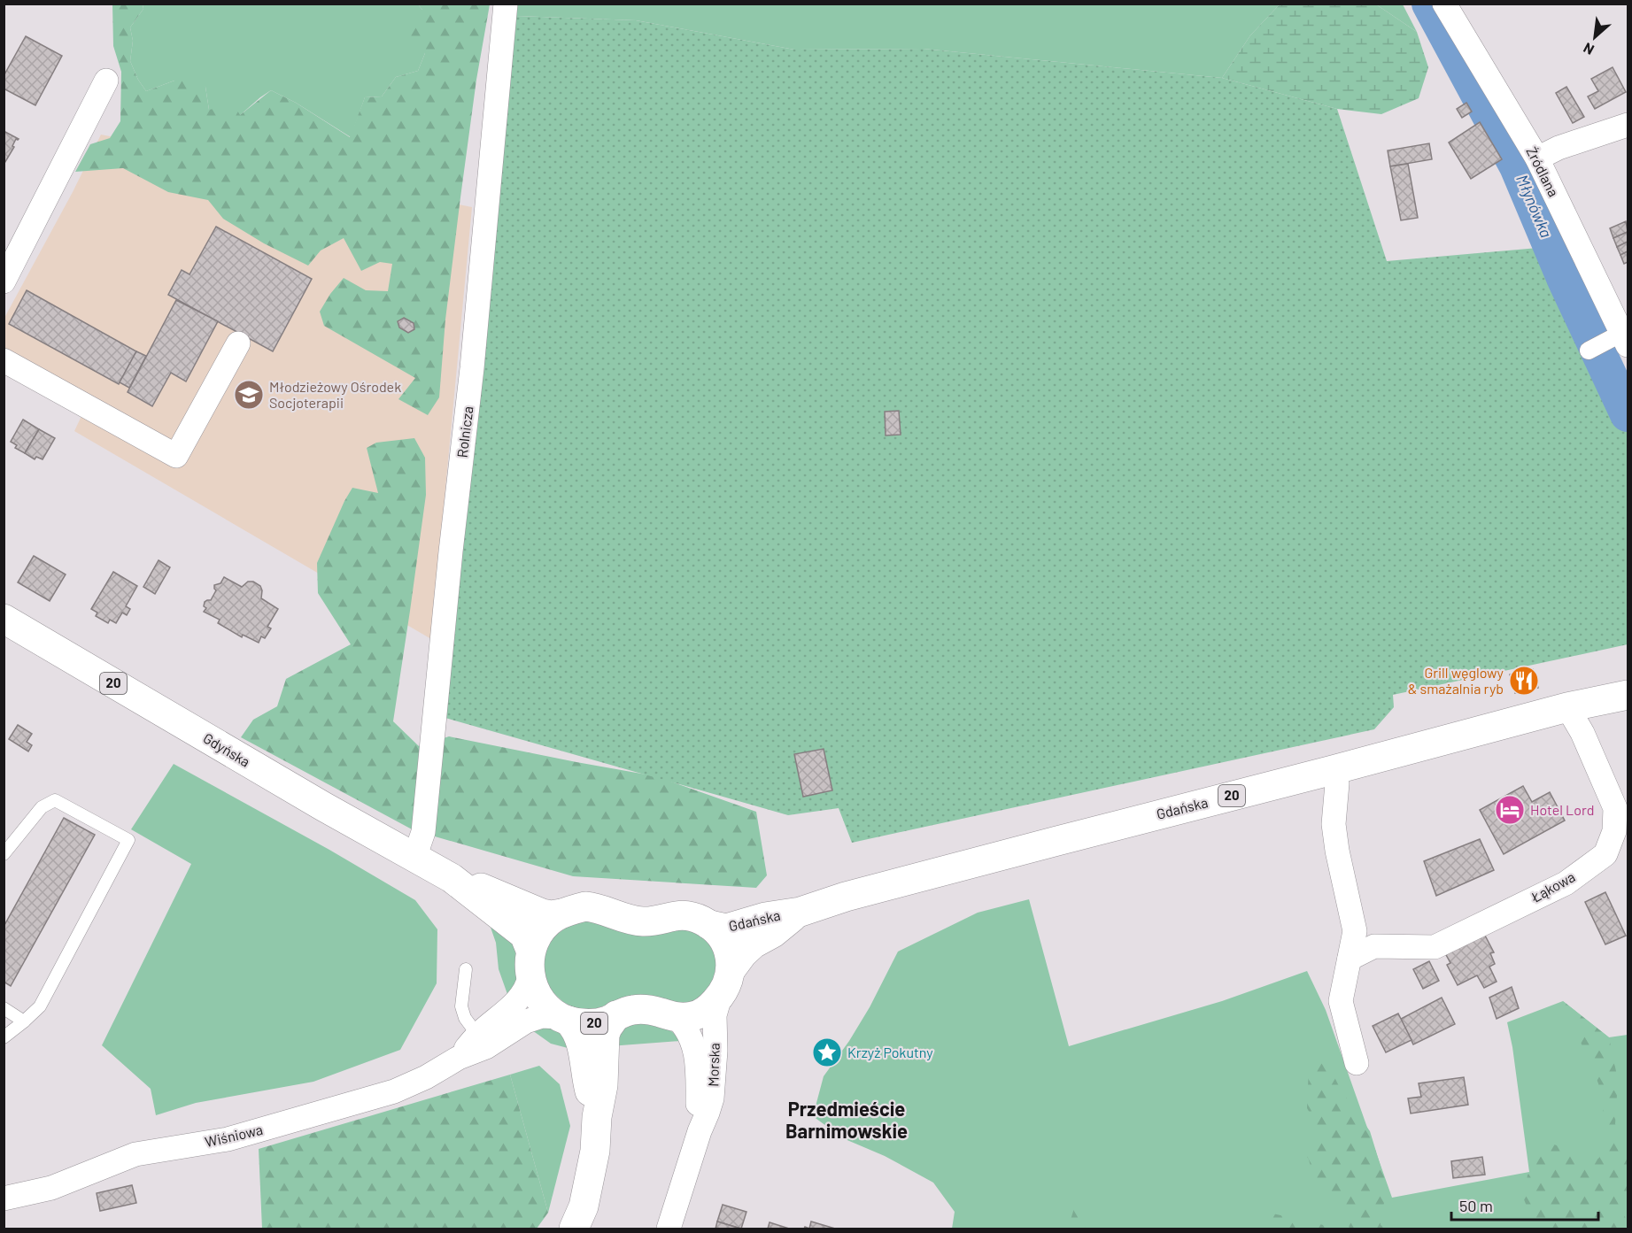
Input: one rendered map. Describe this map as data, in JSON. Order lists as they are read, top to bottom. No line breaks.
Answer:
{"streets":{"main road":["20","Gdyńska","Gdańska"],"street":["Źródlana","Rolnicza","Łąkowa","Morska","Wiśniowa"]},"crossings":[["Rolnicza","Gdyńska"],["20","Gdyńska"],["20","Gdańska"],["20","Morska"],["20","Wiśniowa"],["Gdyńska","Wiśniowa"],["Gdańska","Łąkowa"]],"districts":["Przedmieście Barnimowskie"],"water":["Młynówka"],"places":{"school or university":["Młodzieżowy Ośrodek Socjoterapii"],"restaurant":["Grill węglowy & smażalnia ryb"],"hotel":["Hotel Lord"],"place":["Krzyż Pokutny"]},"scale_bar":"50 m","north":"bottom left"}
